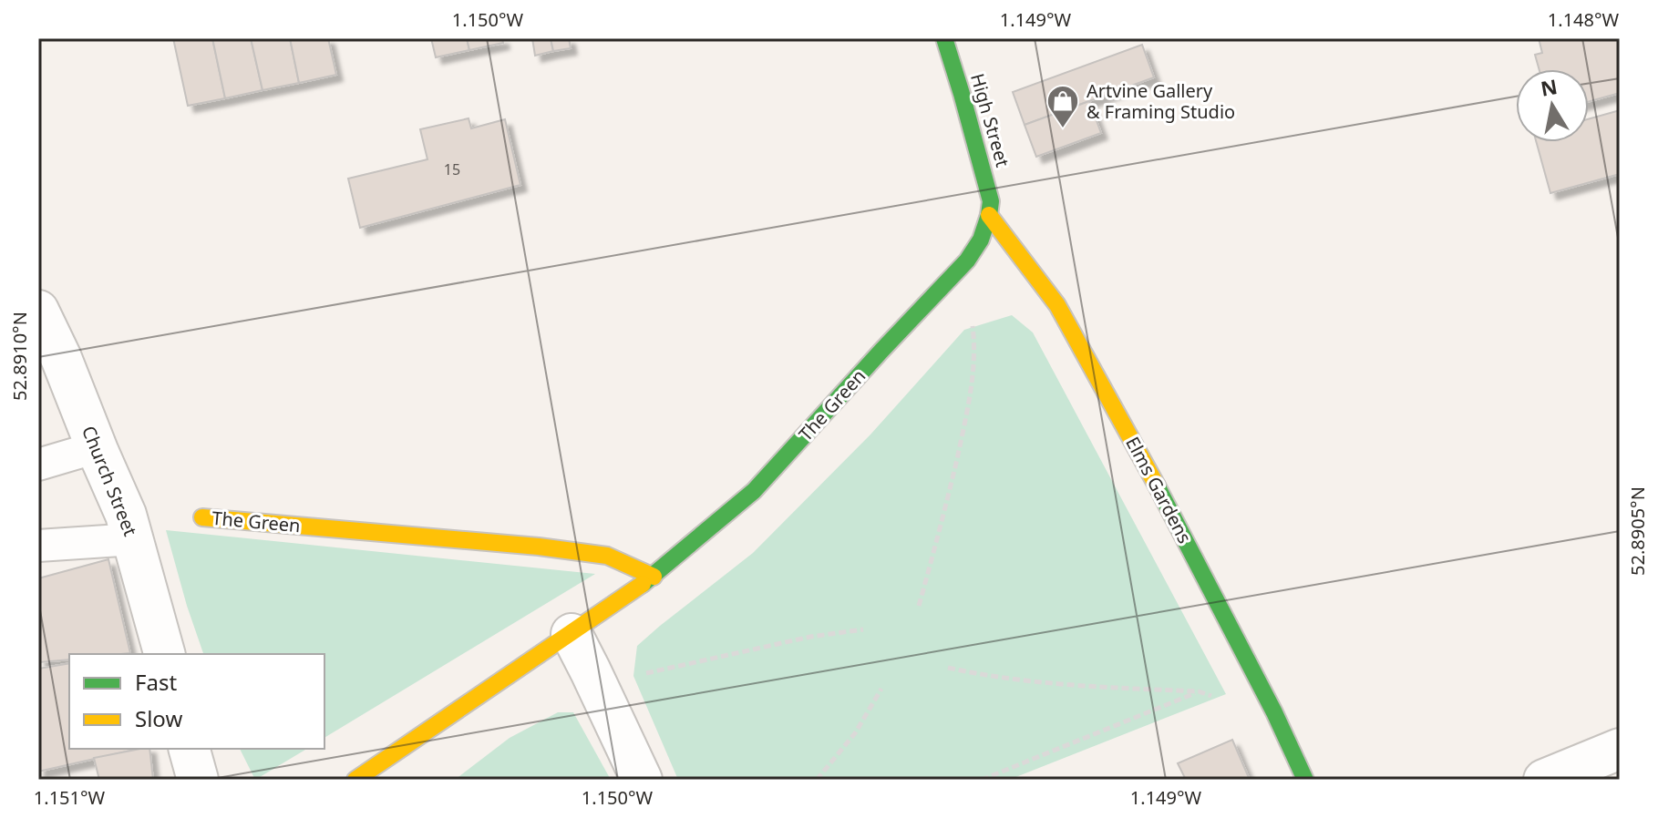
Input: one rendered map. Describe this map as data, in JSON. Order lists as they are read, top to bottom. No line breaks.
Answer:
{"streets":{"street":["High Street","The Green","Church Street","Elms Gardens"]},"crossings":[["High Street","The Green"],["High Street","Elms Gardens"],["The Green","Elms Gardens"]],"places":{"shop":["Artvine Gallery & Framing Studio"]},"house_numbers":["15"],"legend":["Fast","Slow"],"north":"top","coordinates":["1.150°W","1.149°W","1.148°W","52.8910°N","52.8905°N","1.151°W"]}
